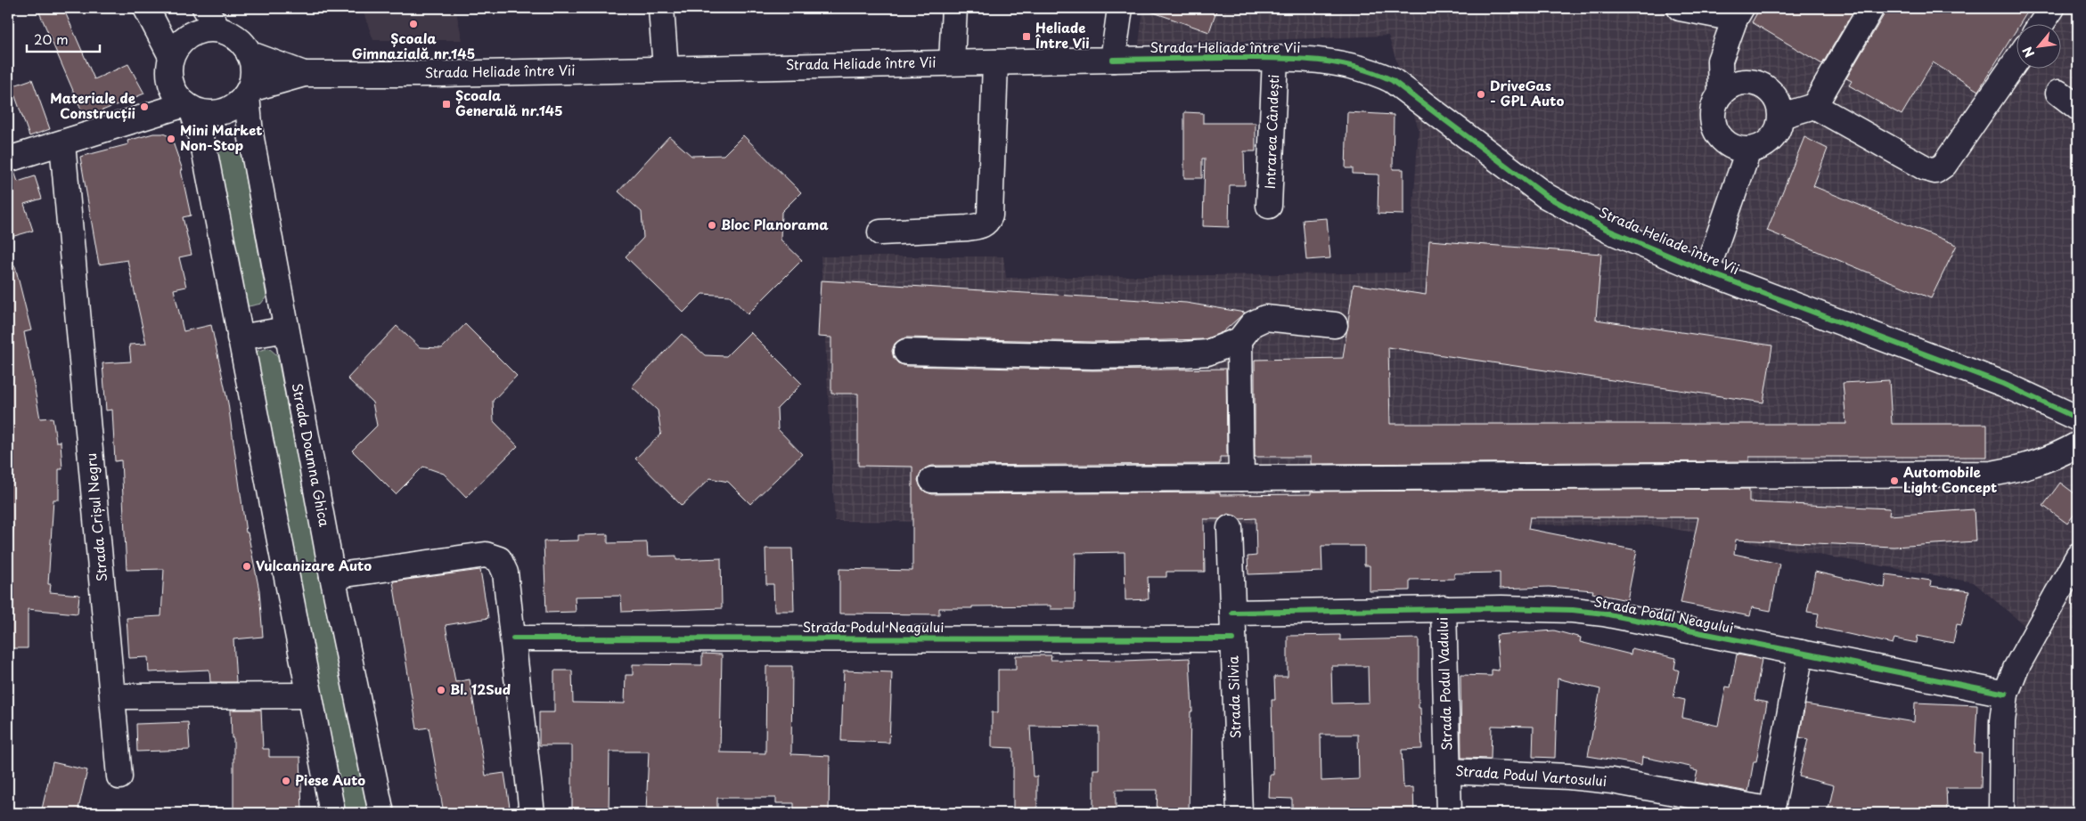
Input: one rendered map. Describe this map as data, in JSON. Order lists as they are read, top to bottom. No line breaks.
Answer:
{"streets":{"street":["Strada Heliade între Vii","Intrarea Cândești","Strada Doamna Ghica","Strada Crișul Negru","Strada Podul Neagului","Strada Podul Vadului","Strada Silvia","Strada Podul Vartosului"]},"crossings":[["Strada Heliade între Vii","Intrarea Cândești"],["Strada Heliade între Vii","Strada Doamna Ghica"],["Strada Podul Neagului","Strada Podul Vadului"],["Strada Podul Neagului","Strada Silvia"],["Strada Podul Vadului","Strada Podul Vartosului"]],"places":{"other":["Școala Gimnazială nr.145","DriveGas - GPL Auto","Materiale de Construcții","Mini Market Non-Stop","Bloc Planorama","Automobile Light Concept","Vulcanizare Auto","Bl. 12Sud","Piese Auto"],"transit":["Heliade Între Vii","Școala Generală nr.145"]},"scale_bar":"20 m","north":"bottom left"}
